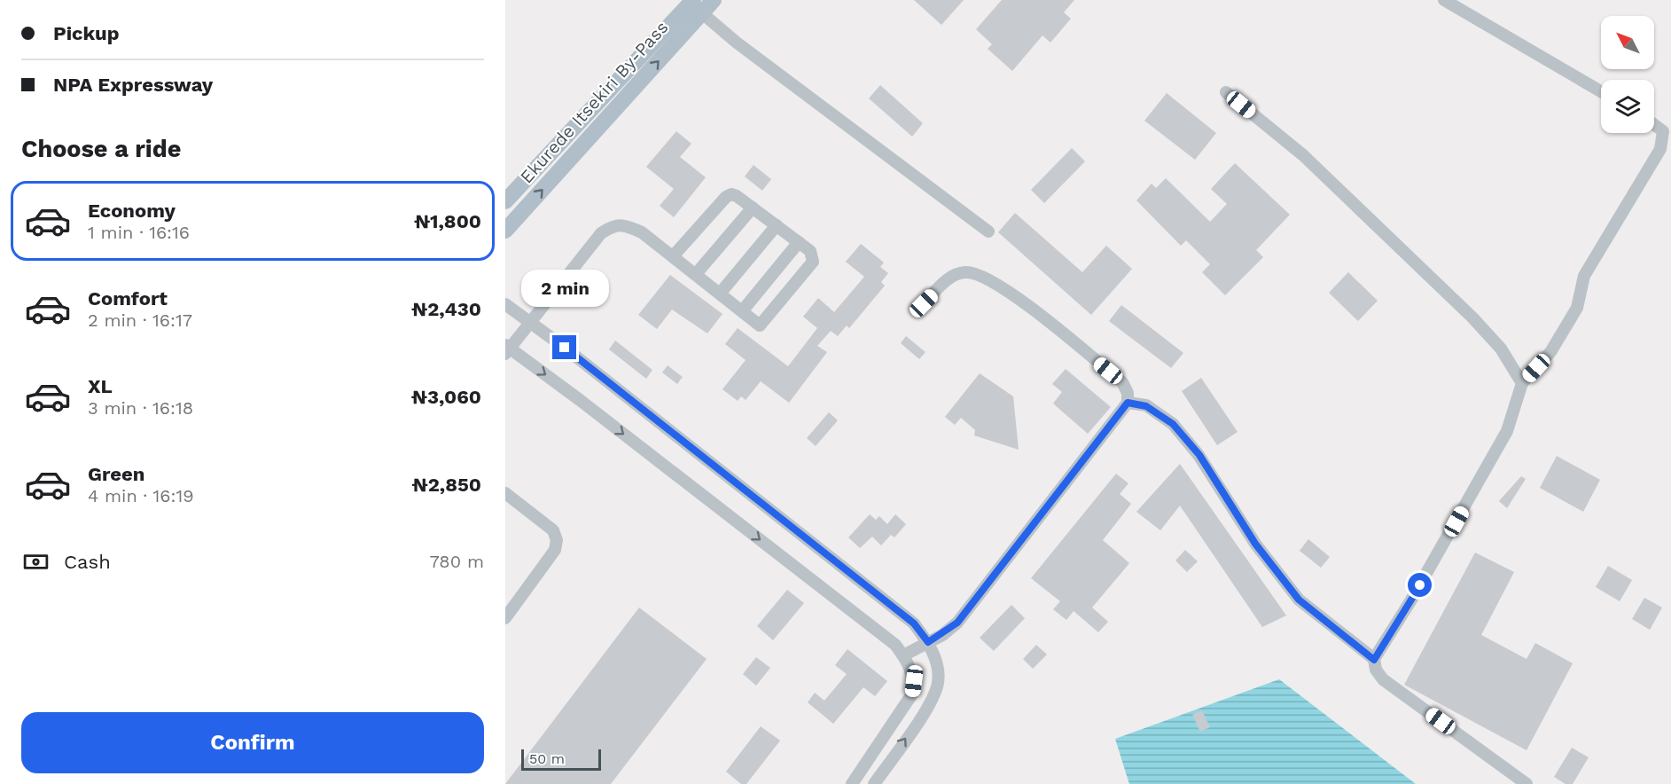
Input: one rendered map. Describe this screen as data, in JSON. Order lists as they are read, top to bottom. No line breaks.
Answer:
{"streets":{"main road":["Ekurede Itsekiri By-Pass"]},"scale_bar":"50 m","north":"top left","page":{"banner":["Pickup","NPA Expressway"],"heading":"Choose a ride","list":[{"name":"Economy","note":"1 min · 16:16","value":"₦1,800"},{"name":"Comfort","note":"2 min · 16:17","value":"₦2,430"},{"name":"XL","note":"3 min · 16:18","value":"₦3,060"},{"name":"Green","note":"4 min · 16:19","value":"₦2,850"}],"bubble":"2 min","pay":["Cash","780 m"],"buttons":"Confirm","scale":"50 m"}}
